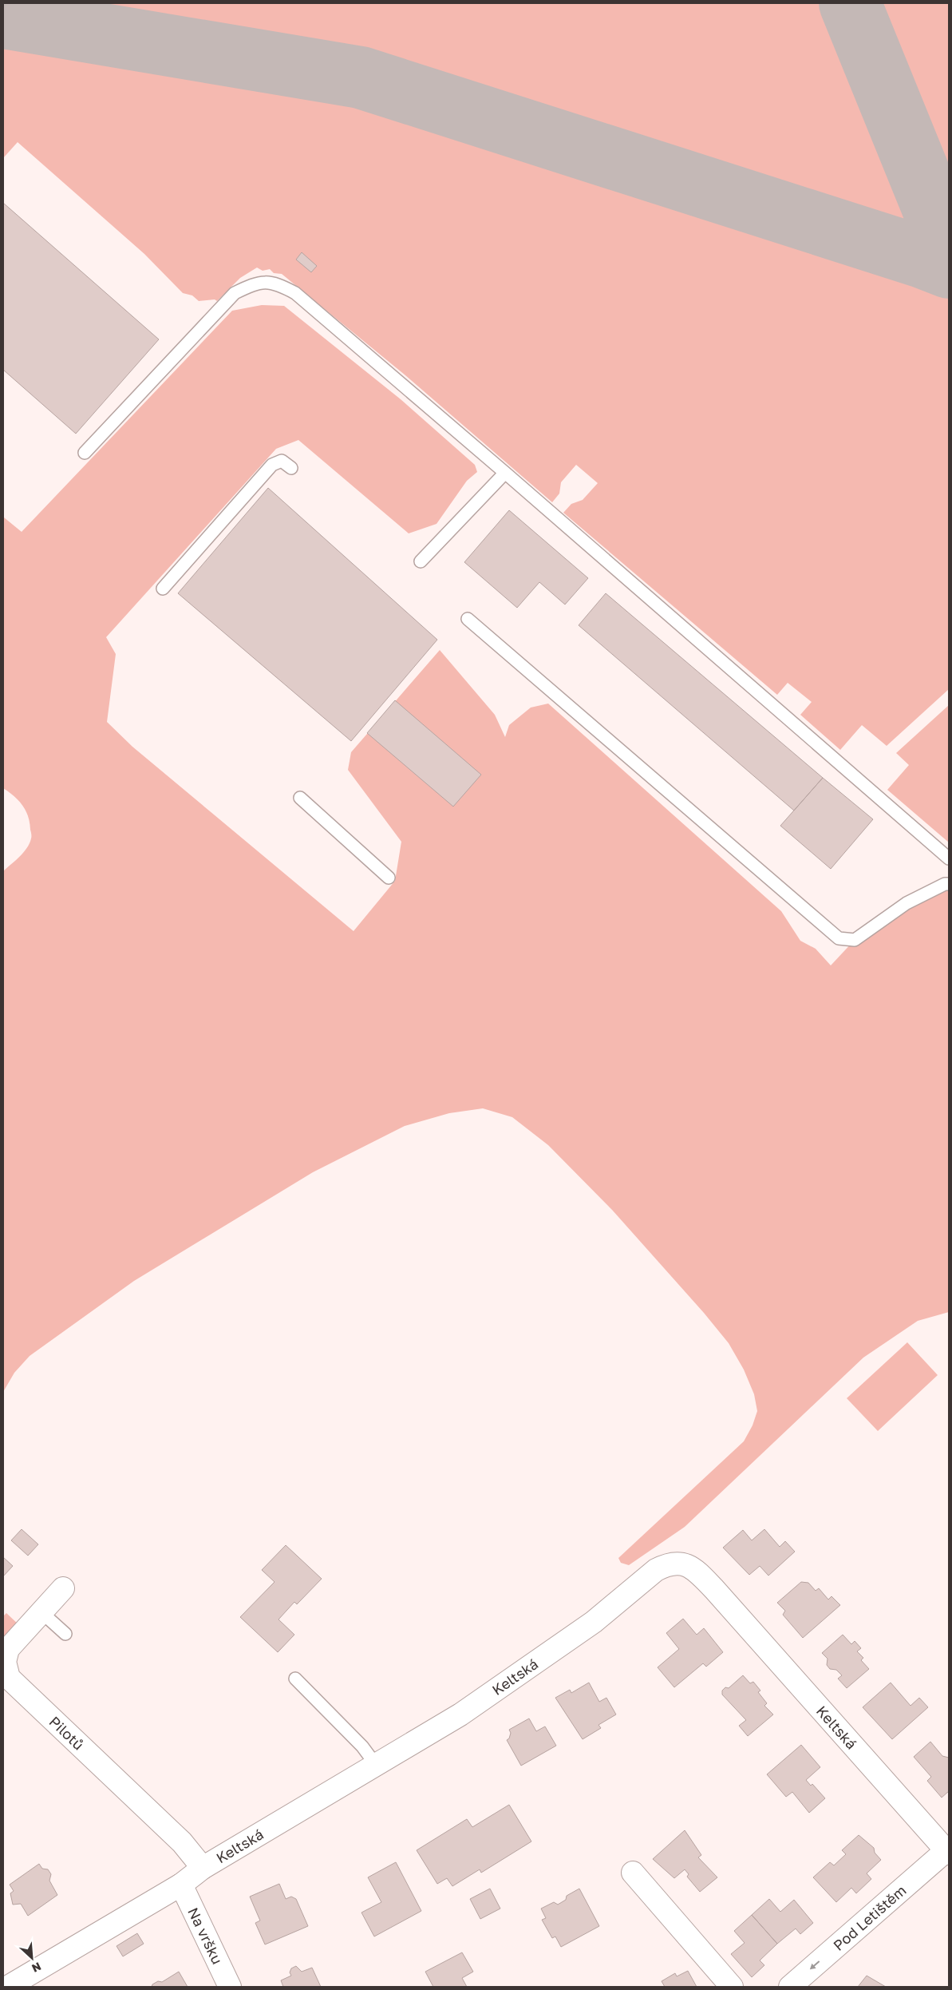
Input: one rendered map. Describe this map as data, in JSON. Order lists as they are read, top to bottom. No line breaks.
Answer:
{"streets":{"street":["Keltská","Pilotů","Pod Letištěm","Na vršku"]},"crossings":[["Keltská","Pilotů"],["Keltská","Pod Letištěm"],["Keltská","Na vršku"]],"one_way":["Pod Letištěm"],"north":"bottom right"}
